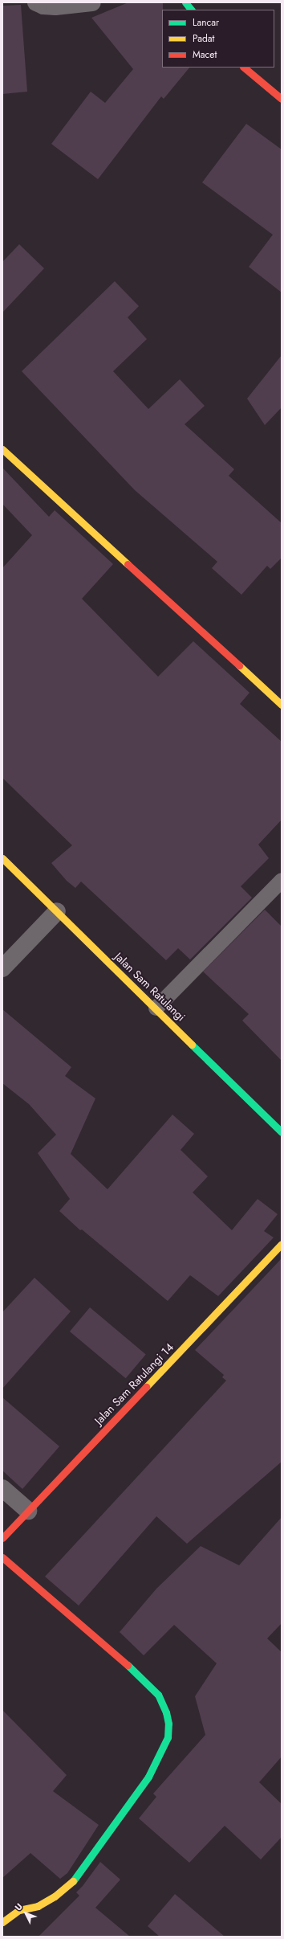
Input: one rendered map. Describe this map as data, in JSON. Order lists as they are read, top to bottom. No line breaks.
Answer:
{"streets":{"street":["Jalan Sam Ratulangi","Jalan Sam Ratulangi 14"]},"legend":["Lancar","Padat","Macet"],"north":"top left"}
